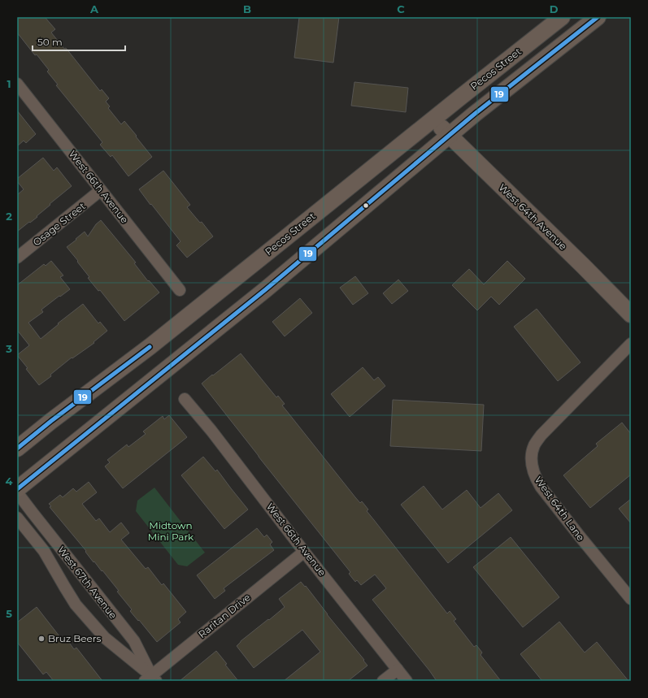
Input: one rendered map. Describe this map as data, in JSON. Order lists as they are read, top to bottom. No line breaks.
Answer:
{"streets":{"main road":["Pecos Street","West 64th Avenue"],"street":["West 66th Avenue","Osage Street","West 64th Lane","West 67th Avenue","Raritan Drive"]},"crossings":[["Pecos Street","West 64th Avenue"],["West 66th Avenue","Osage Street"],["West 66th Avenue","Raritan Drive"],["West 67th Avenue","Raritan Drive"]],"parks":["Midtown Mini Park"],"places":["Bruz Beers"],"lines":["transit line 19"],"scale_bar":"50 m","grid":{"columns":["A","B","C","D"],"rows":["1","2","3","4","5"]}}
